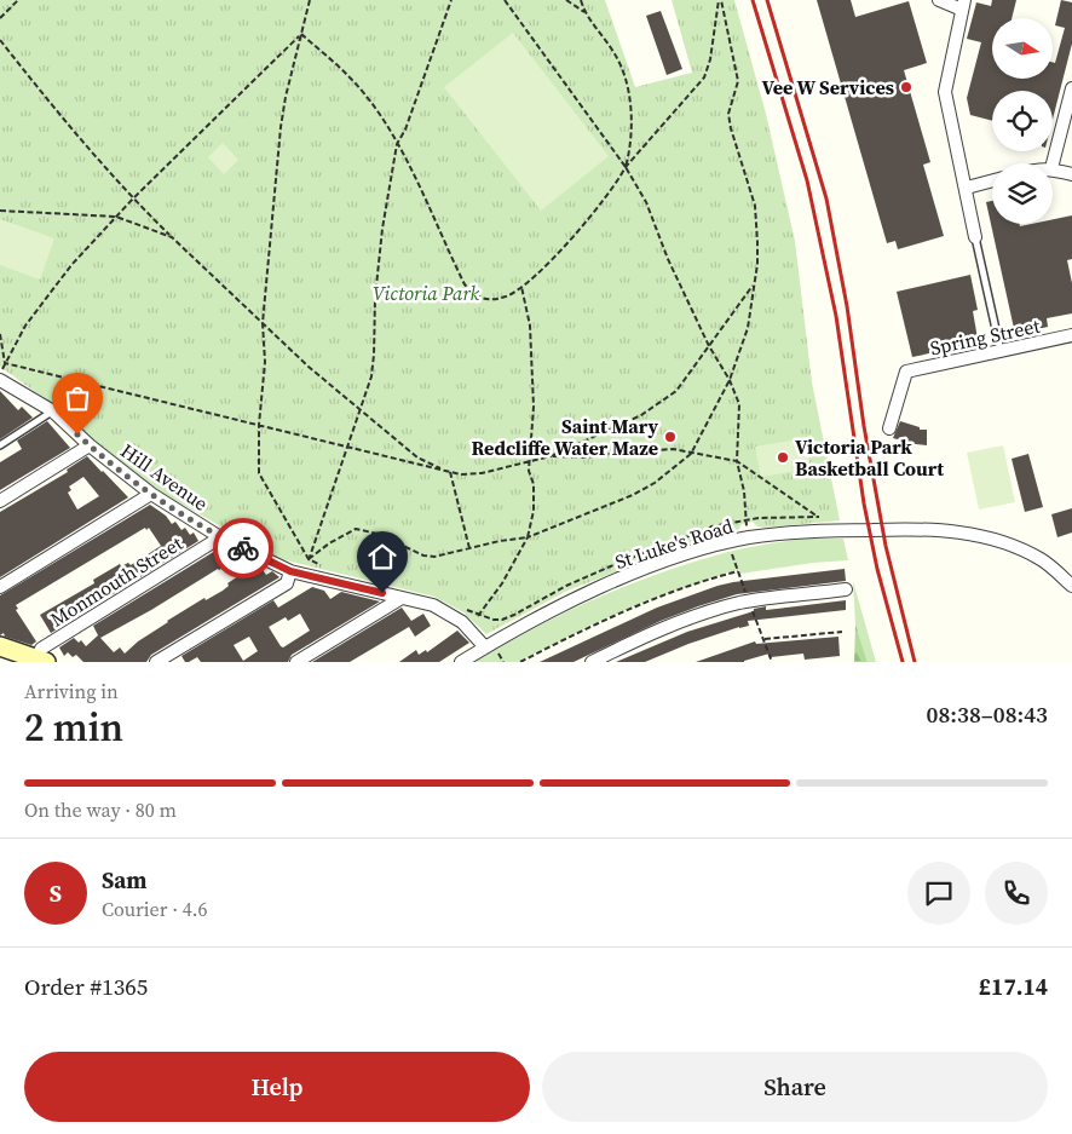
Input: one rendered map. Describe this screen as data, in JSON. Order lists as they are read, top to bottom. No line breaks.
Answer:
{"streets":{"street":["Spring Street","Hill Avenue","St Luke's Road","Monmouth Street"]},"crossings":[["Hill Avenue","St Luke's Road"],["Hill Avenue","Monmouth Street"]],"parks":["Victoria Park"],"places":["Vee W Services","Saint Mary Redcliffe Water Maze","Victoria Park Basketball Court"],"north":"right","page":{"heading":["2 min","Arriving in","08:38–08:43"],"panel":["Sam","Courier · 4.6","Order #1365","£17.14"],"bar":"On the way · 80 m","round":"S","buttons":["Help","Share"]}}
